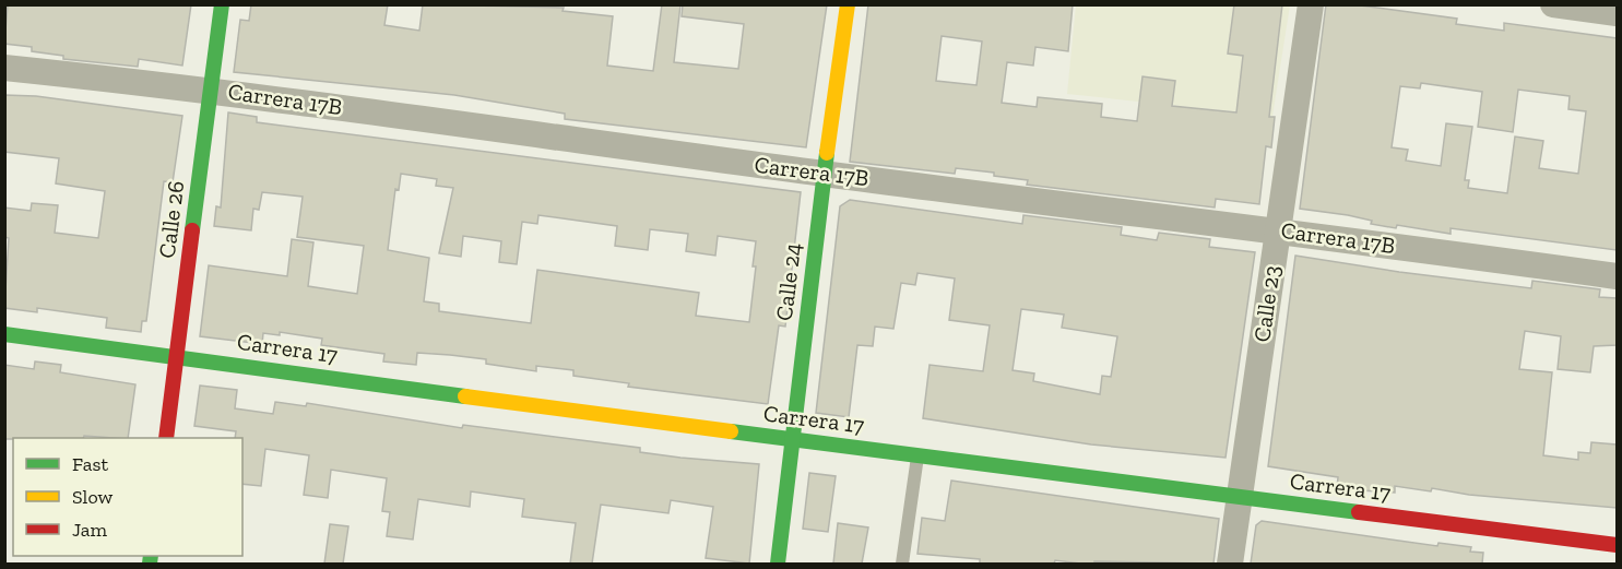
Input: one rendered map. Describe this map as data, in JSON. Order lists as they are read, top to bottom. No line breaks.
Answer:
{"streets":{"street":["Carrera 17B","Calle 26","Calle 24","Calle 23","Carrera 17"]},"crossings":[["Carrera 17B","Calle 26"],["Carrera 17B","Calle 24"],["Carrera 17B","Calle 23"],["Calle 26","Carrera 17"],["Calle 24","Carrera 17"],["Calle 23","Carrera 17"]],"legend":["Fast","Slow","Jam"]}
